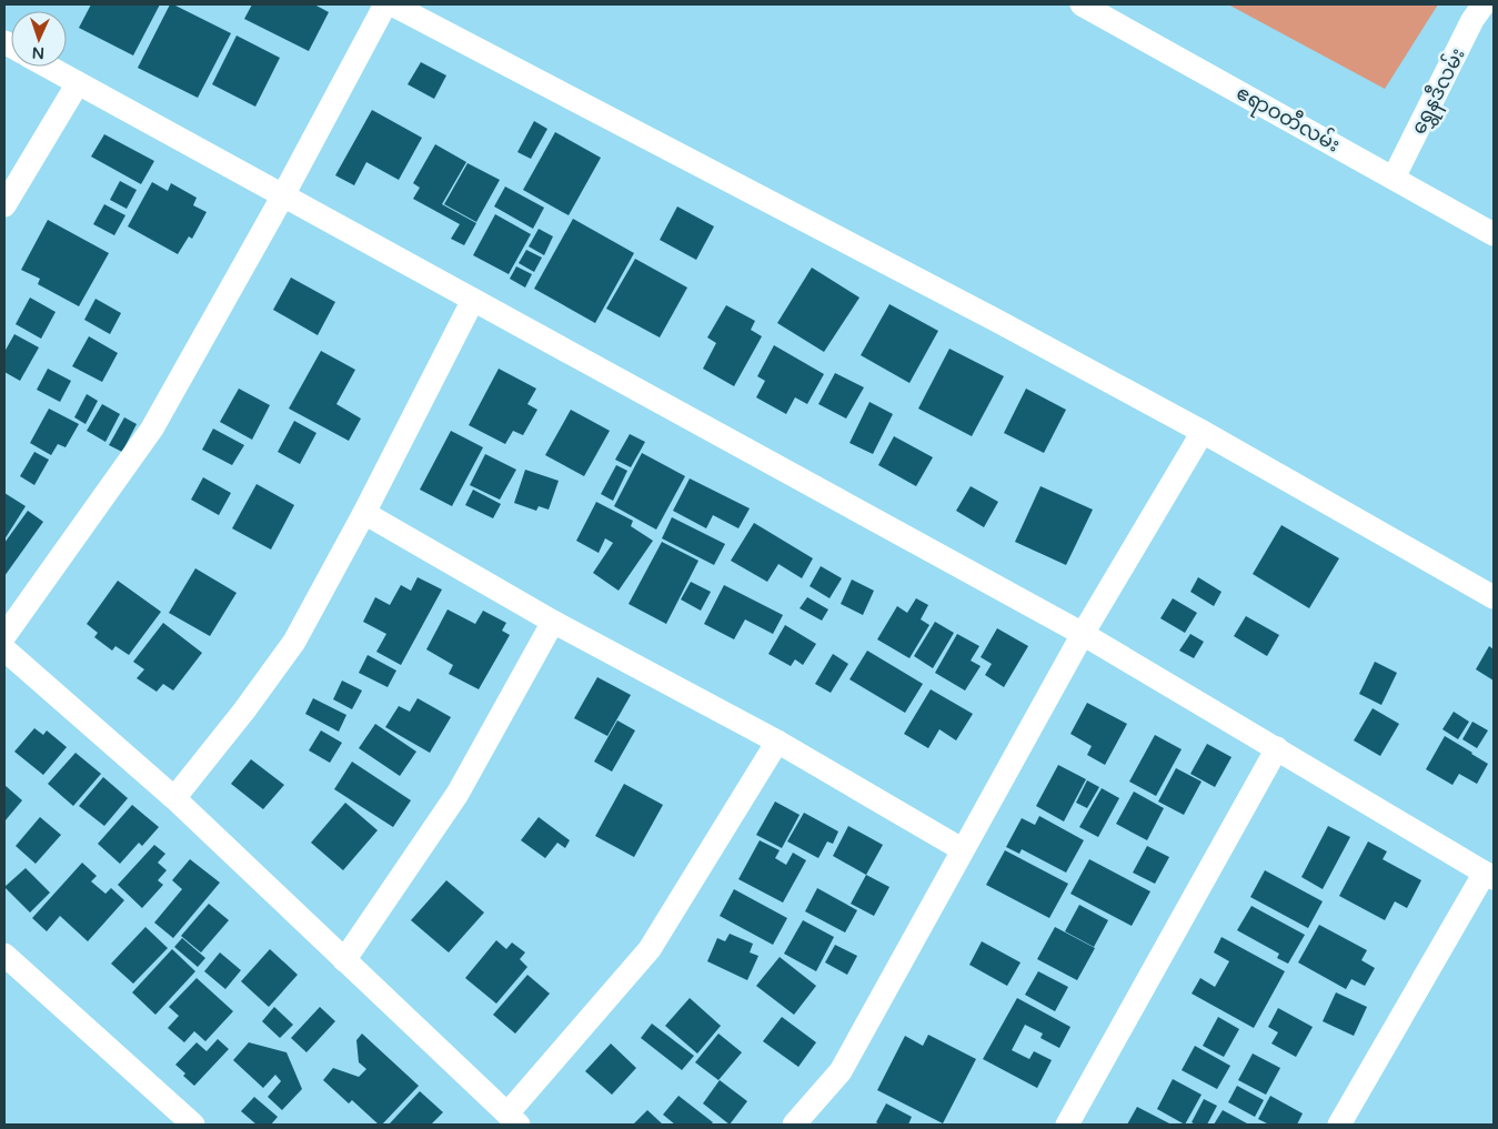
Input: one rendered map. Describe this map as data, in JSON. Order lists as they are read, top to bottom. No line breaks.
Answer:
{"streets":{"street":["ရွှေနဒီလမ်း","ဧရာဝတီလမ်း"]},"crossings":[["ရွှေနဒီလမ်း","ဧရာဝတီလမ်း"]],"north":"bottom"}
